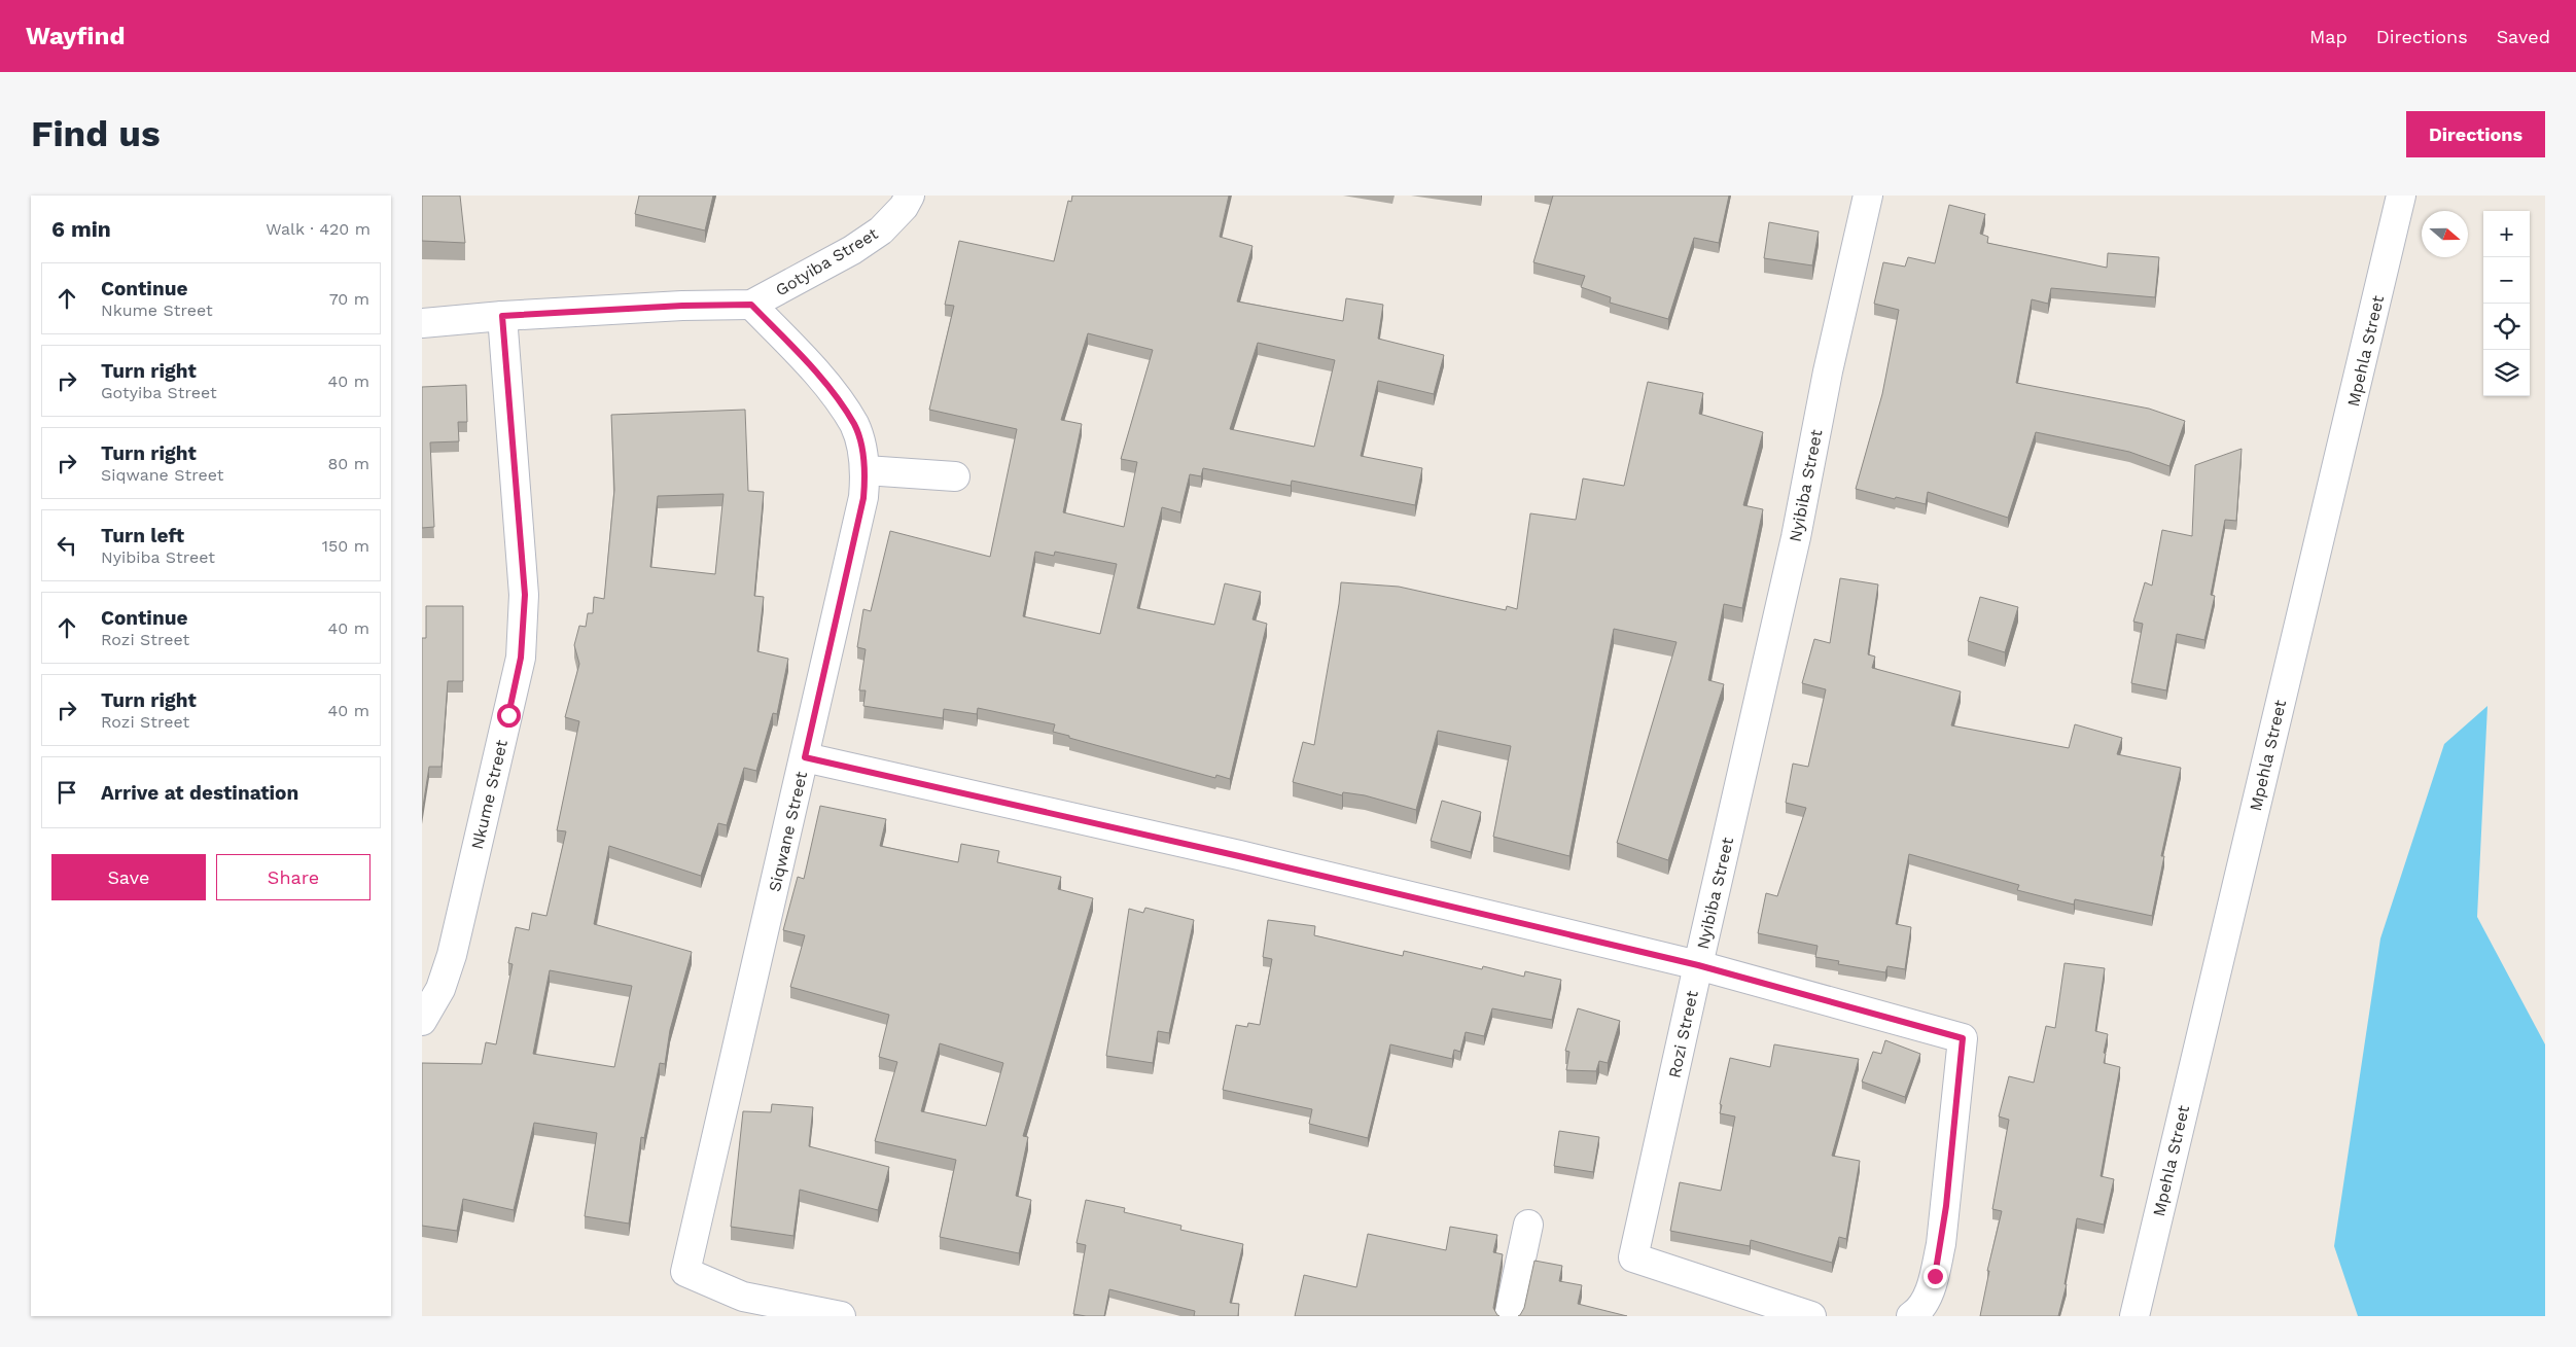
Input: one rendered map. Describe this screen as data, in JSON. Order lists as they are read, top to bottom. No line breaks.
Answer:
{"streets":{"street":["Gotyiba Street","Mpehla Street","Nyibiba Street","Nkume Street","Siqwane Street","Rozi Street"]},"crossings":[["Gotyiba Street","Nkume Street"],["Gotyiba Street","Siqwane Street"],["Nyibiba Street","Siqwane Street"],["Nyibiba Street","Rozi Street"]],"north":"right","page":{"header":"Wayfind","nav":["Map","Directions","Saved"],"buttons":["Directions",["Save","Share"]],"title":"Find us","heading":["6 min","Walk · 420 m"],"map_buttons":["+","−"],"list":[["Continue","Nkume Street","70 m"],["Turn right","Gotyiba Street","40 m"],["Turn right","Siqwane Street","80 m"],["Turn left","Nyibiba Street","150 m"],["Continue","Rozi Street","40 m"],["Turn right","Rozi Street","40 m"],"Arrive at destination"]}}
